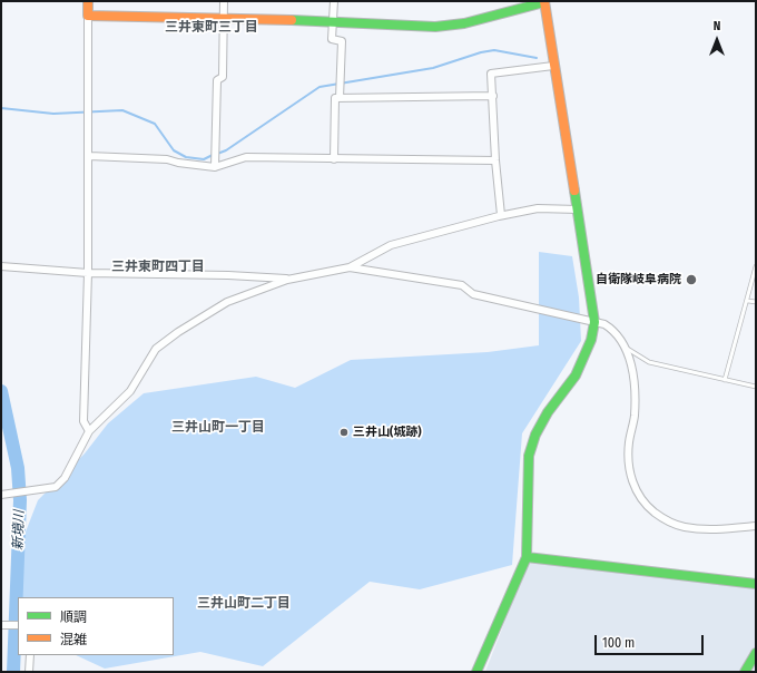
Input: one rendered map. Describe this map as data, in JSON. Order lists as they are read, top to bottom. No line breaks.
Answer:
{"districts":["三井東町三丁目","三井東町四丁目","三井山町一丁目","三井山町二丁目"],"water":["新境川"],"places":["自衛隊岐阜病院","三井山(城跡)"],"legend":["順調","混雑"],"scale_bar":"100 m","north":"top"}
